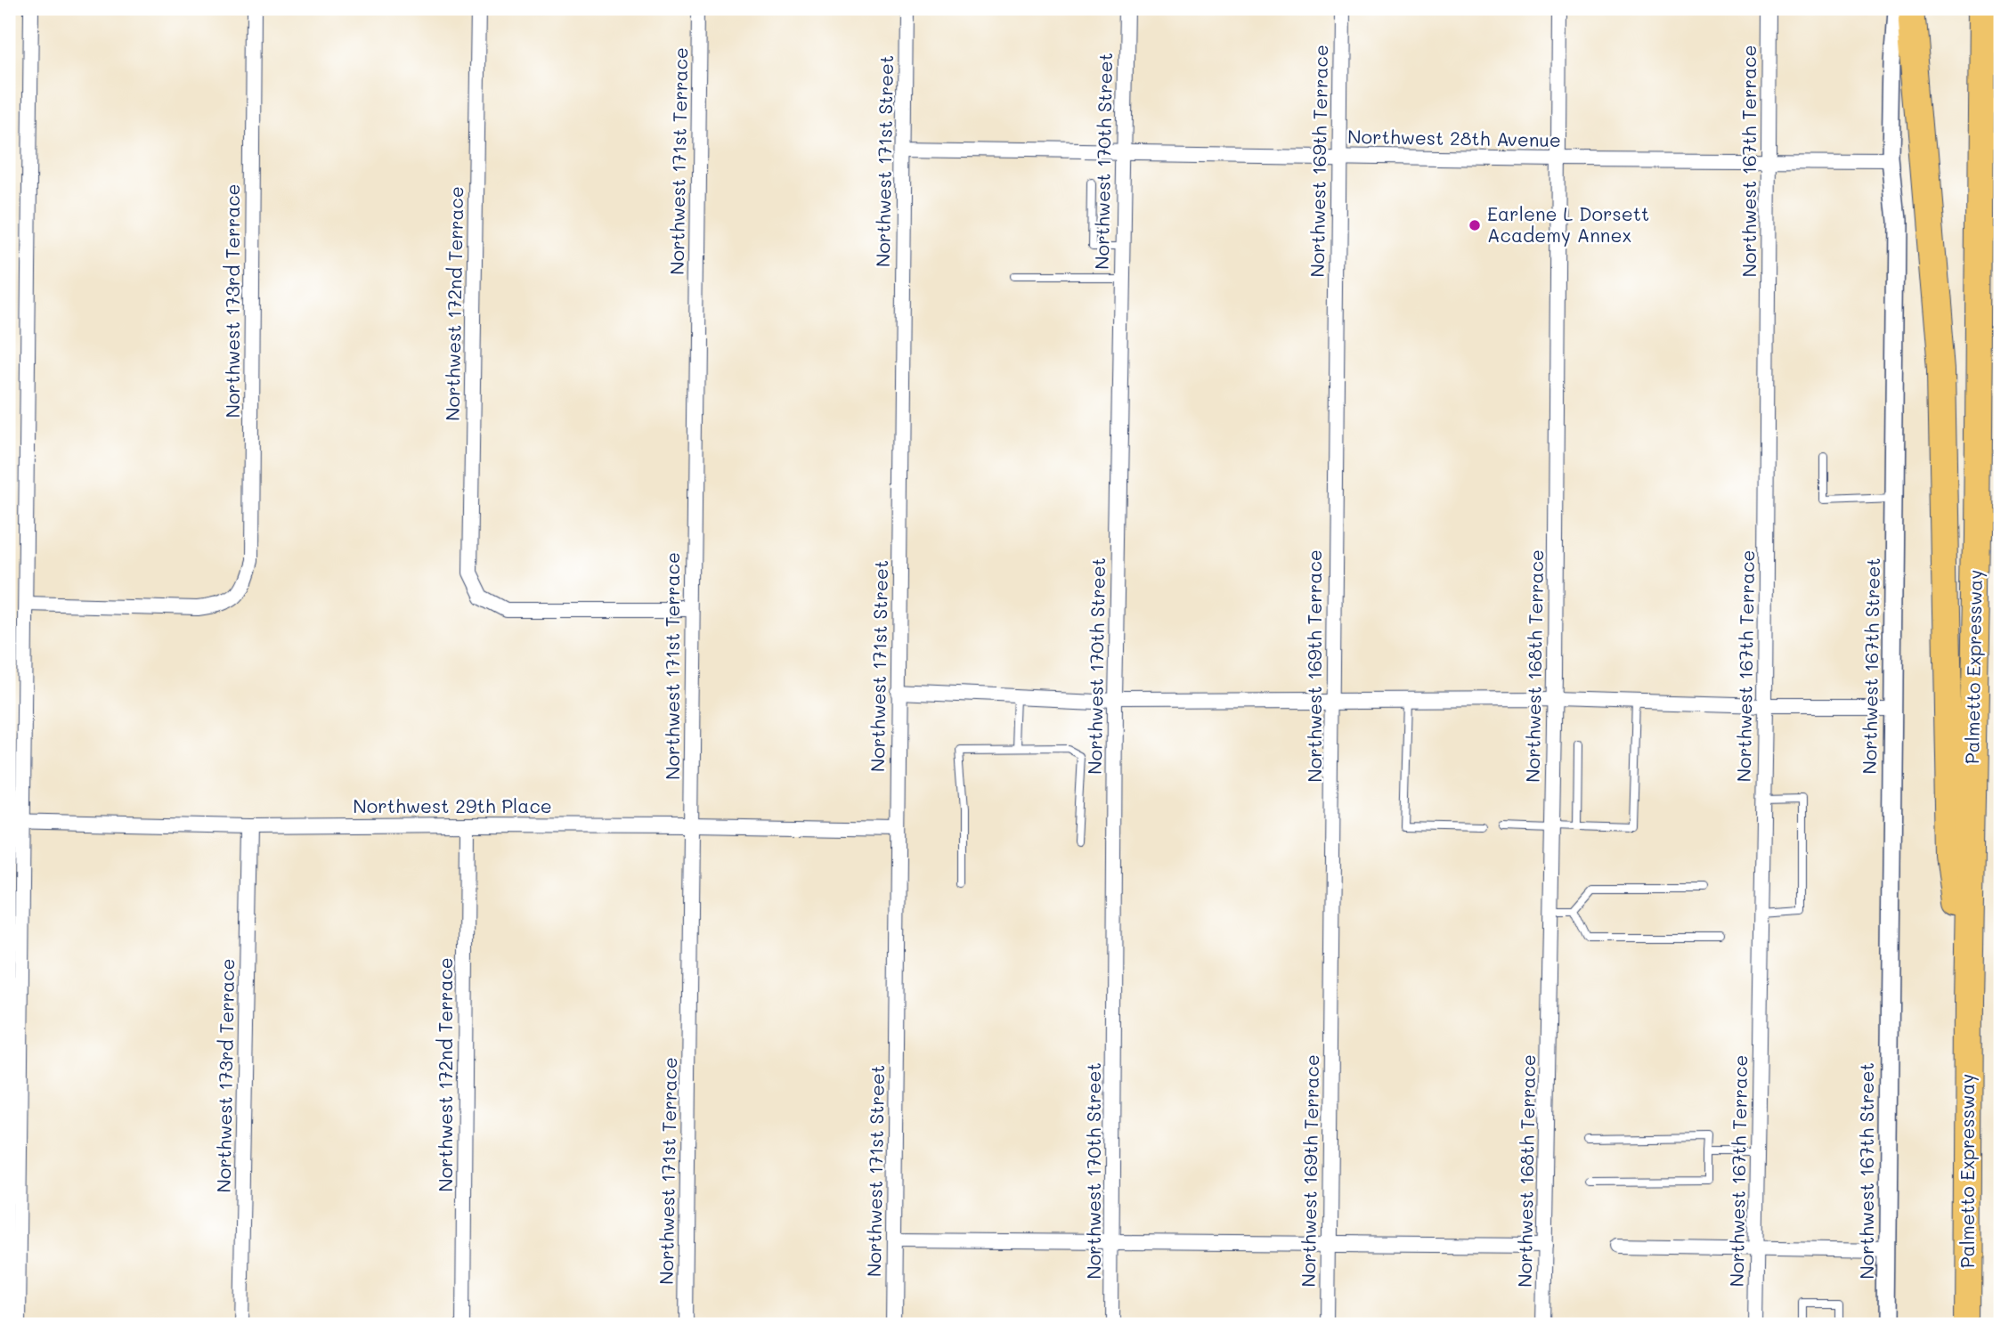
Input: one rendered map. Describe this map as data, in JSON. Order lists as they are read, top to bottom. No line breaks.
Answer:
{"streets":{"highway":["Palmetto Expressway"],"street":["Northwest 28th Avenue","Northwest 171st Terrace","Northwest 171st Street","Northwest 170th Street","Northwest 169th Terrace","Northwest 167th Terrace","Northwest 173rd Terrace","Northwest 172nd Terrace","Northwest 168th Terrace","Northwest 167th Street","Northwest 29th Place"]},"crossings":[["Northwest 28th Avenue","Northwest 171st Street"],["Northwest 28th Avenue","Northwest 170th Street"],["Northwest 28th Avenue","Northwest 169th Terrace"],["Northwest 28th Avenue","Northwest 167th Terrace"],["Northwest 28th Avenue","Northwest 168th Terrace"],["Northwest 28th Avenue","Northwest 167th Street"],["Northwest 171st Terrace","Northwest 172nd Terrace"],["Northwest 171st Terrace","Northwest 29th Place"],["Northwest 171st Street","Northwest 29th Place"],["Northwest 173rd Terrace","Northwest 29th Place"],["Northwest 172nd Terrace","Northwest 29th Place"]],"places":["Earlene L Dorsett Academy Annex"]}
